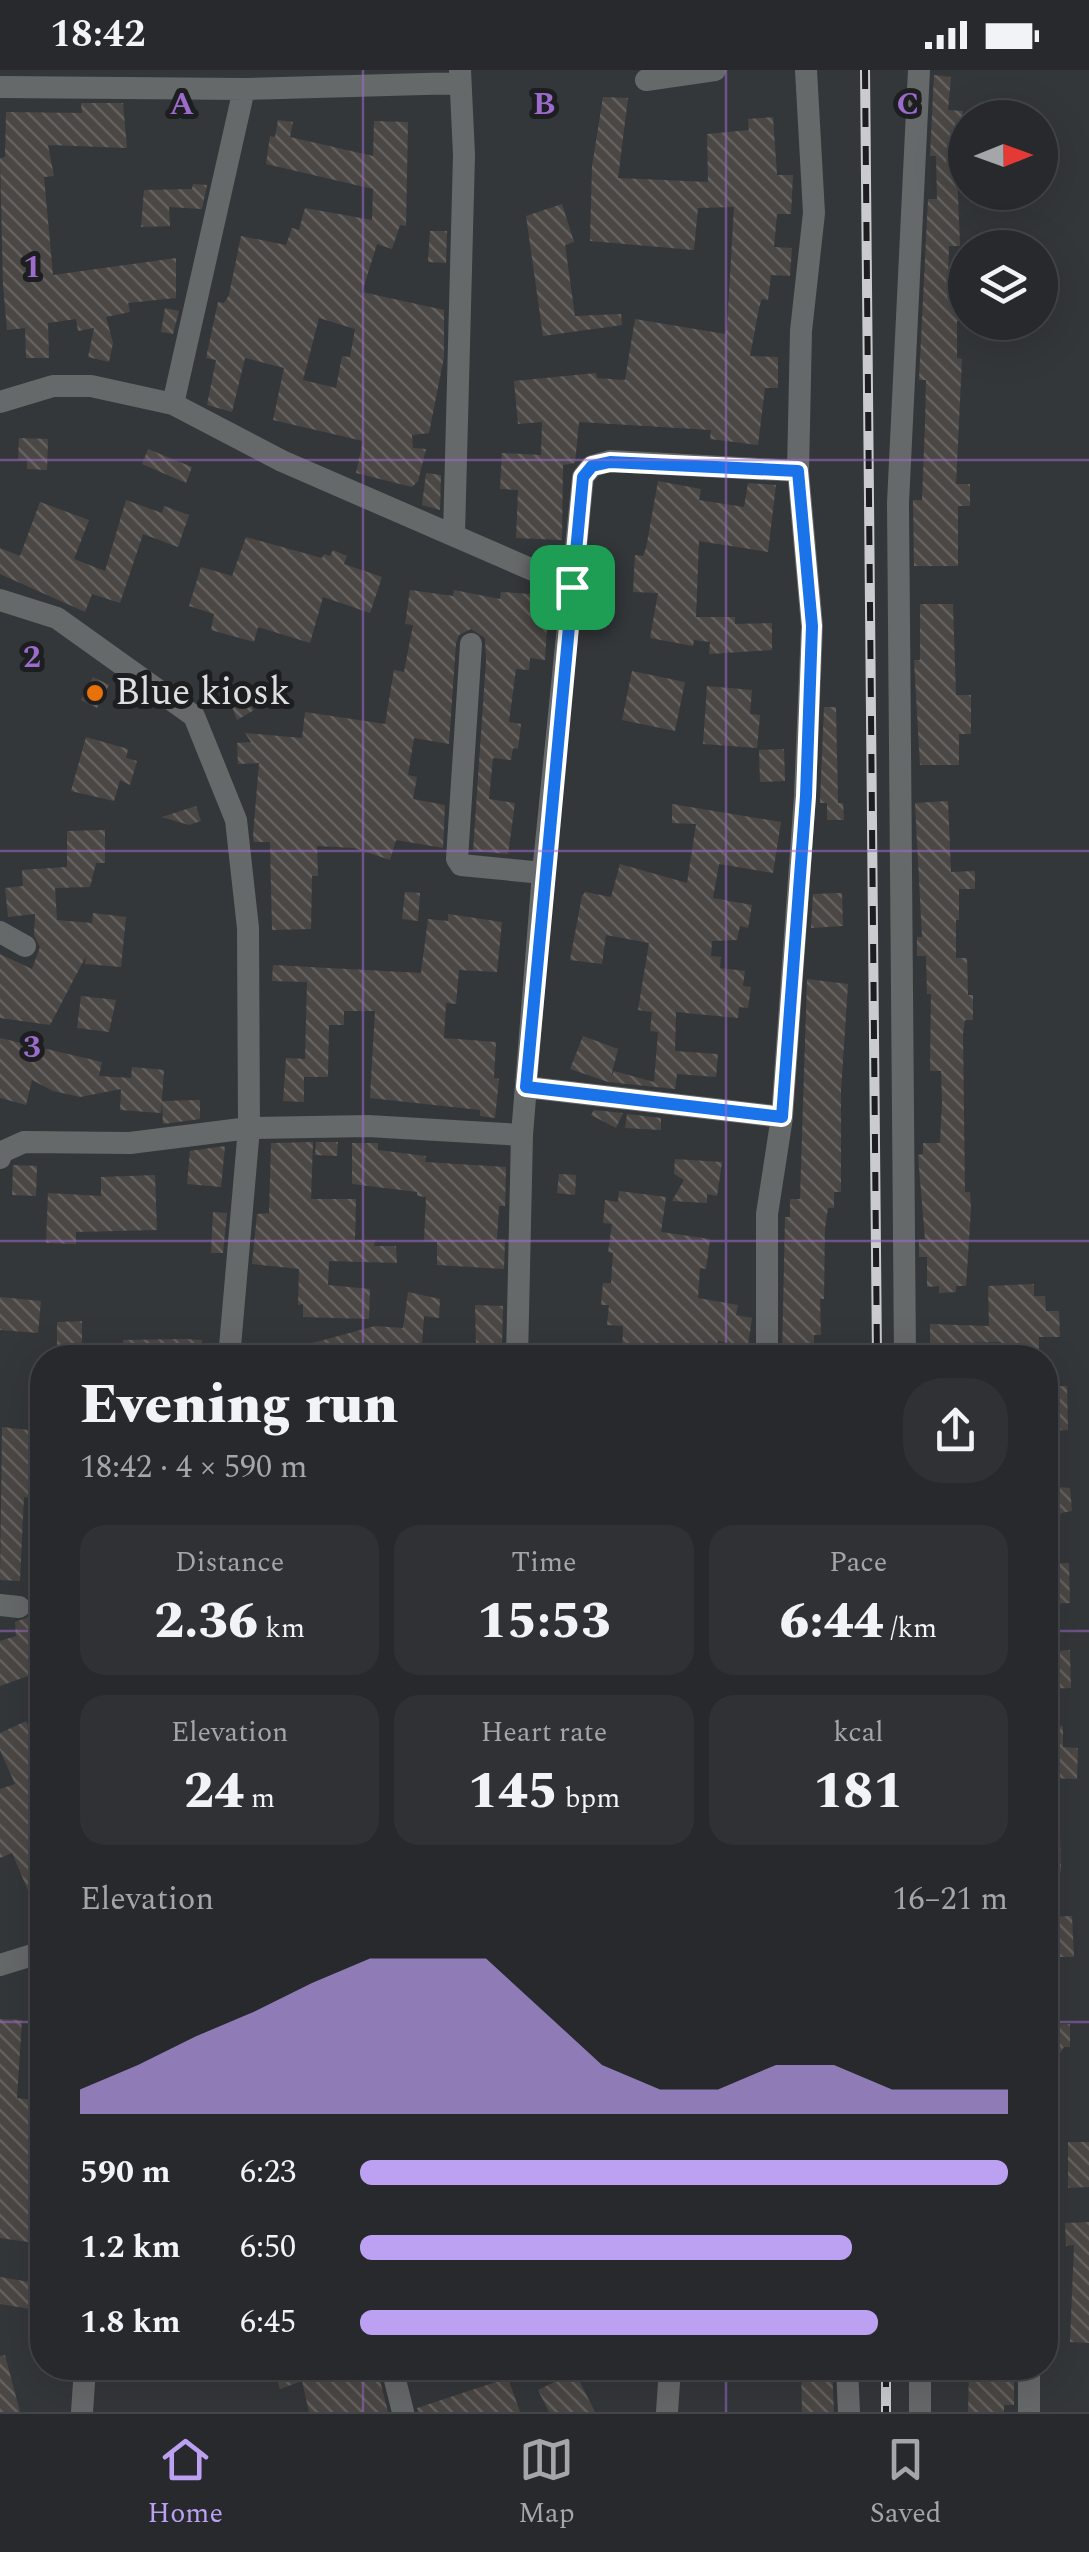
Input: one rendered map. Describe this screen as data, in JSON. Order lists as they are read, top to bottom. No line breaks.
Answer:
{"places":["Blue kiosk"],"north":"right","page":{"status":"18:42","heading":["Evening run","18:42 · 4 × 590 m"],"stats":[["Distance","2.36 km"],["Time","15:53"],["Pace","6:44 /km"],["Elevation","24 m"],["Heart rate","145 bpm"],["kcal","181"]],"chart":["Elevation","16–21 m"],"list":[{"name":"590 m","note":"6:23"},{"name":"1.2 km","note":"6:50"},{"name":"1.8 km","note":"6:45"}],"tabs":["Home","Map","Saved"]},"grid":{"columns":["A","B","C"],"rows":["1","2","3"]}}
